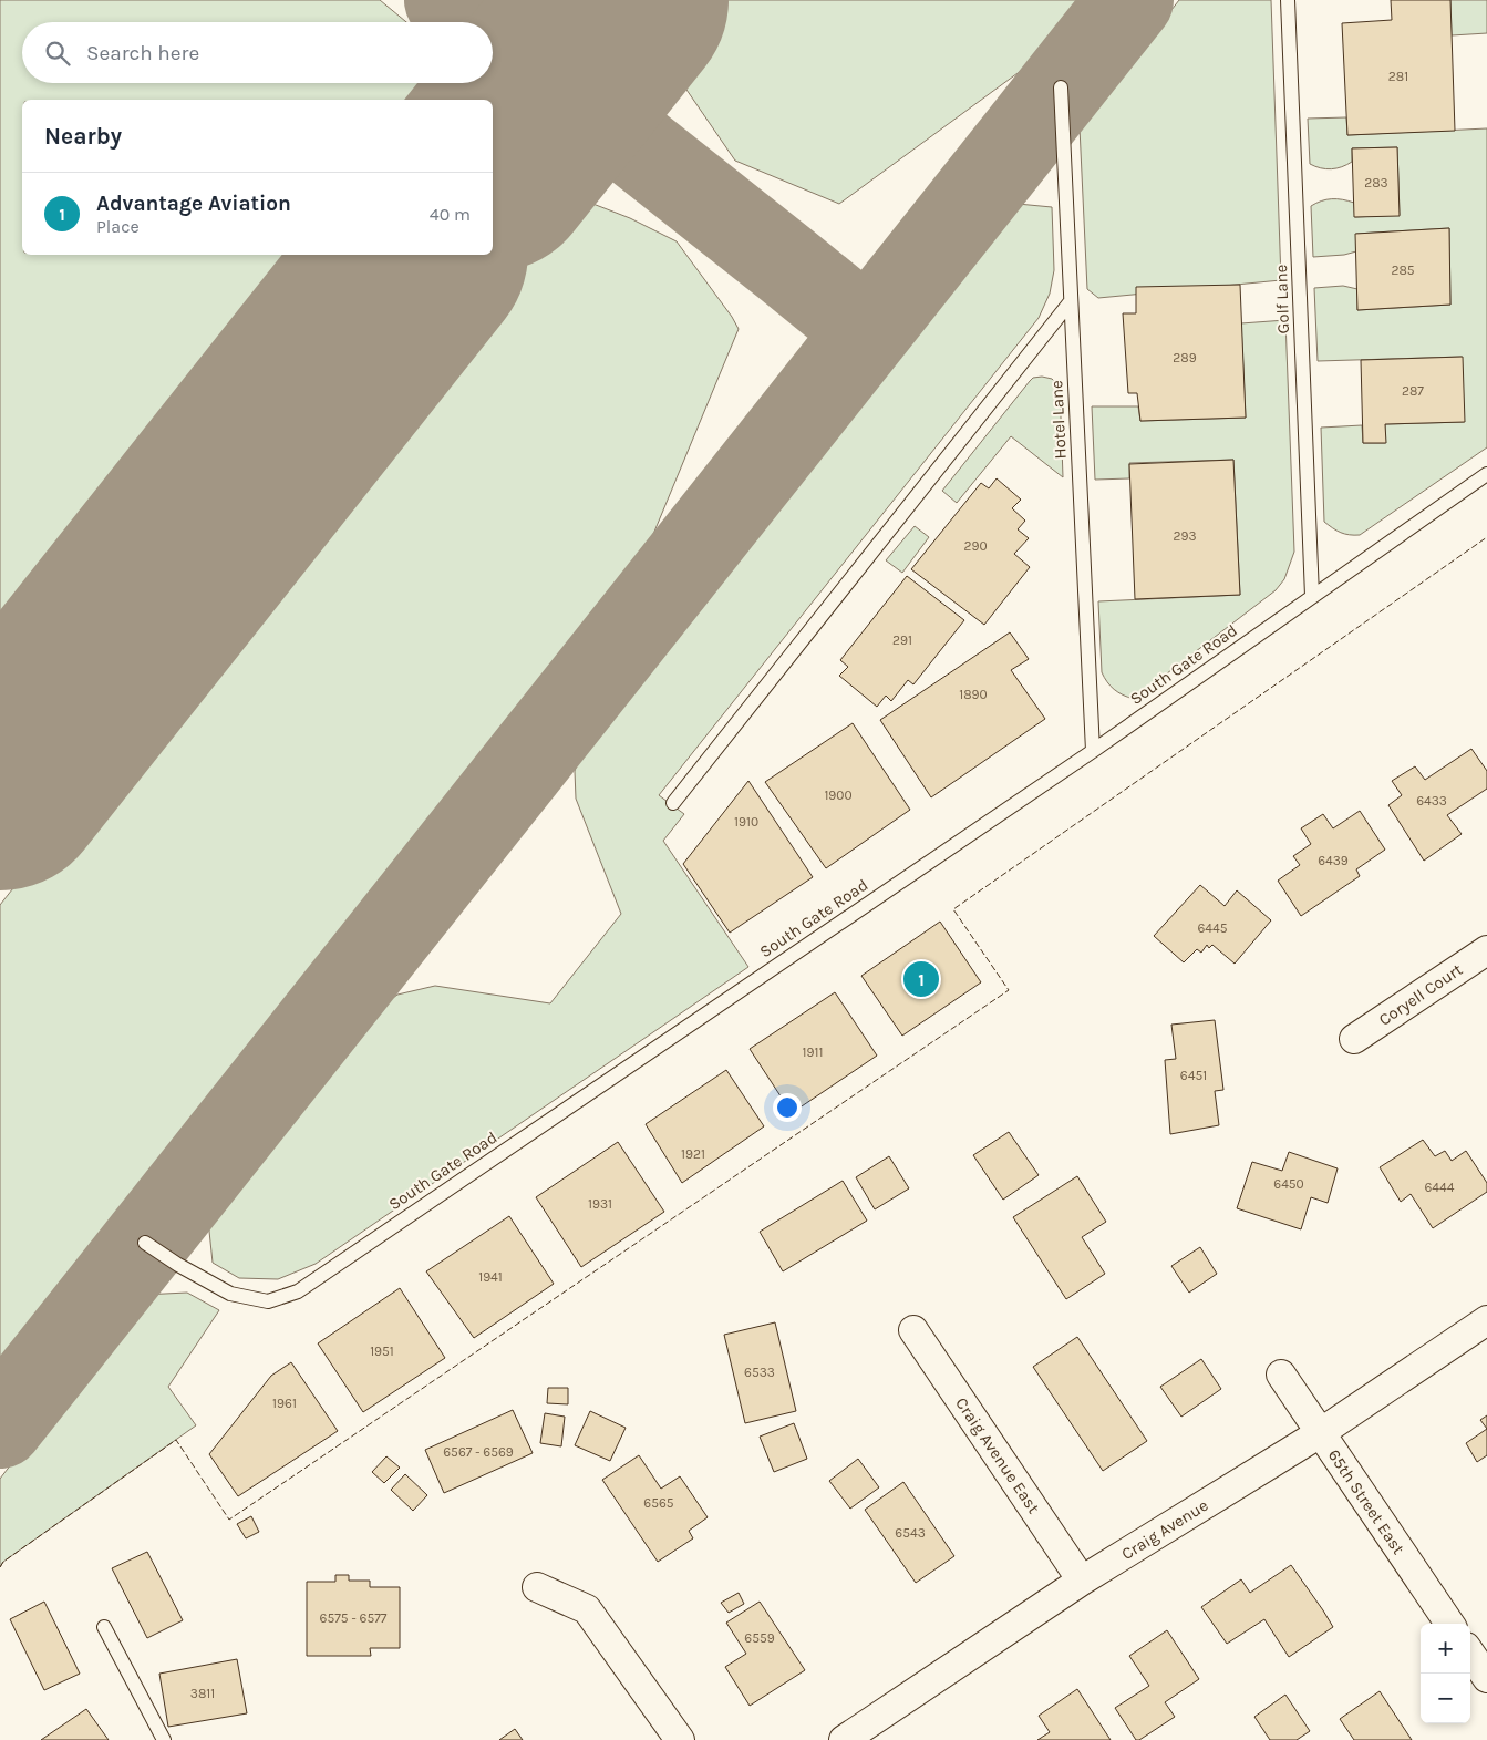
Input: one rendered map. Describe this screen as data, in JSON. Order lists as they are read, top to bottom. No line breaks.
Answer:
{"streets":{"street":["Coryell Court","Craig Avenue East","65th Street East","Craig Avenue"],"lane":["Golf Lane","Hotel Lane","South Gate Road"]},"crossings":[["Golf Lane","South Gate Road"],["Hotel Lane","South Gate Road"],["Craig Avenue East","Craig Avenue"],["65th Street East","Craig Avenue"]],"house_numbers":["281","283","285","289","287","293","290","291","1890","1900","6433","1910","6439","6445","1911","6451","1921","6450","6444","1931","1941","1951","6533","1961","6567 - 6569","6565","6543","6575 - 6577","6559","3811"],"page":{"search":"Search here","heading":"Nearby","list":[{"mark":"1","name":"Advantage Aviation","note":"Place","value":"40 m"}],"pins":"1","map_buttons":["+","−"]}}
